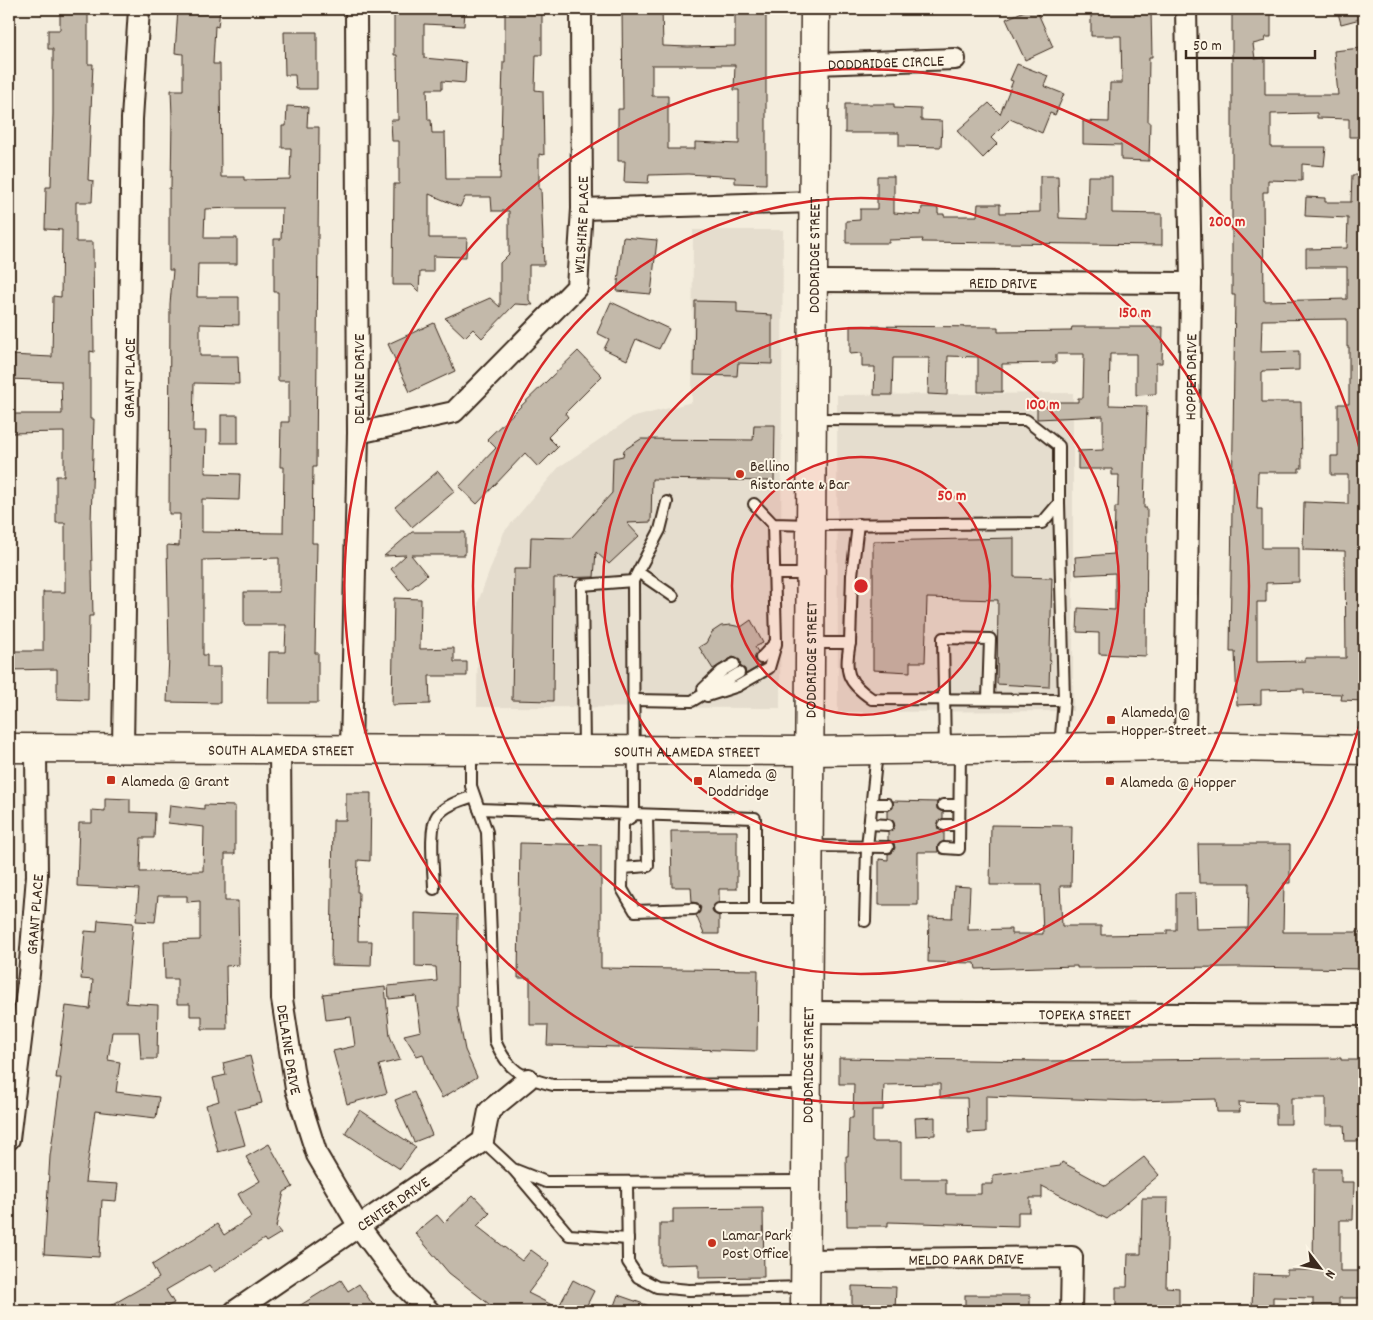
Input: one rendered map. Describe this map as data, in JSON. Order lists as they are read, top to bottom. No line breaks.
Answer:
{"streets":{"main road":["DODDRIDGE STREET","SOUTH ALAMEDA STREET"],"street":["DODDRIDGE CIRCLE","WILSHIRE PLACE","REID DRIVE","HOPPER DRIVE","GRANT PLACE","DELAINE DRIVE","TOPEKA STREET","CENTER DRIVE","MELDO PARK DRIVE"]},"crossings":[["DODDRIDGE CIRCLE","DODDRIDGE STREET"],["WILSHIRE PLACE","DELAINE DRIVE"],["DODDRIDGE STREET","REID DRIVE"],["DODDRIDGE STREET","SOUTH ALAMEDA STREET"],["DODDRIDGE STREET","TOPEKA STREET"],["DODDRIDGE STREET","MELDO PARK DRIVE"],["REID DRIVE","HOPPER DRIVE"],["HOPPER DRIVE","SOUTH ALAMEDA STREET"],["GRANT PLACE","SOUTH ALAMEDA STREET"],["DELAINE DRIVE","SOUTH ALAMEDA STREET"],["DELAINE DRIVE","CENTER DRIVE"]],"places":{"other":["Bellino Ristorante & Bar","Lamar Park Post Office"],"transit":["Alameda @ Hopper Street","Alameda @ Grant","Alameda @ Doddridge","Alameda @ Hopper"]},"scale_bar":"50 m","north":"bottom right","rings":["200 m","150 m","100 m","50 m"]}
